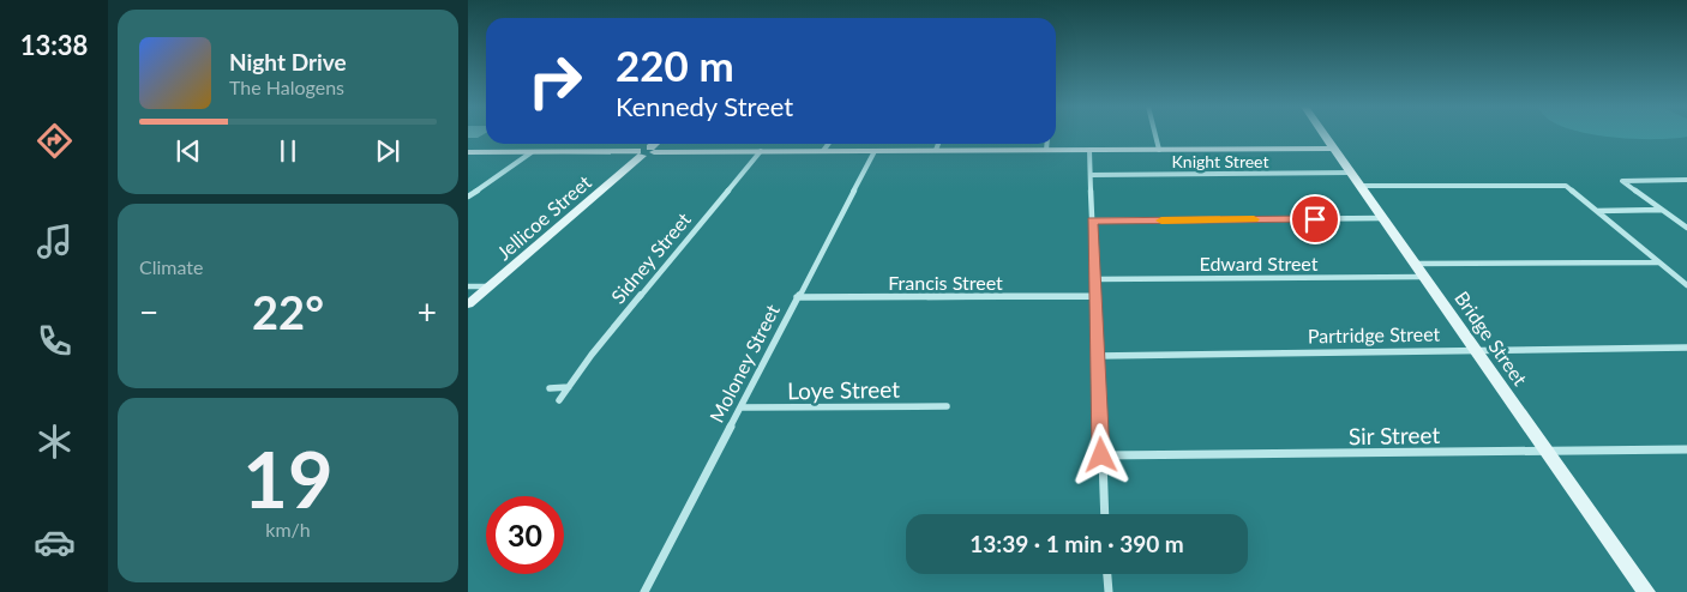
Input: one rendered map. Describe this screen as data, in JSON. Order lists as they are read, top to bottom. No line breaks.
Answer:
{"streets":{"street":["Knight Street","Jellicoe Street","Sidney Street","Edward Street","Francis Street","Partridge Street","Bridge Street","Moloney Street","Loye Street","Sir Street"]},"crossings":[["Knight Street","Bridge Street"],["Edward Street","Bridge Street"],["Francis Street","Moloney Street"],["Partridge Street","Bridge Street"],["Bridge Street","Sir Street"],["Moloney Street","Loye Street"]],"page":{"tabs":"13:38","turn":["220 m","Kennedy Street"],"song":["Night Drive","The Halogens"],"tile":["Climate",["19","km/h"]],"heat":["−","22°","+"],"limit":"30","trip":"13:39 · 1 min · 390 m"}}
